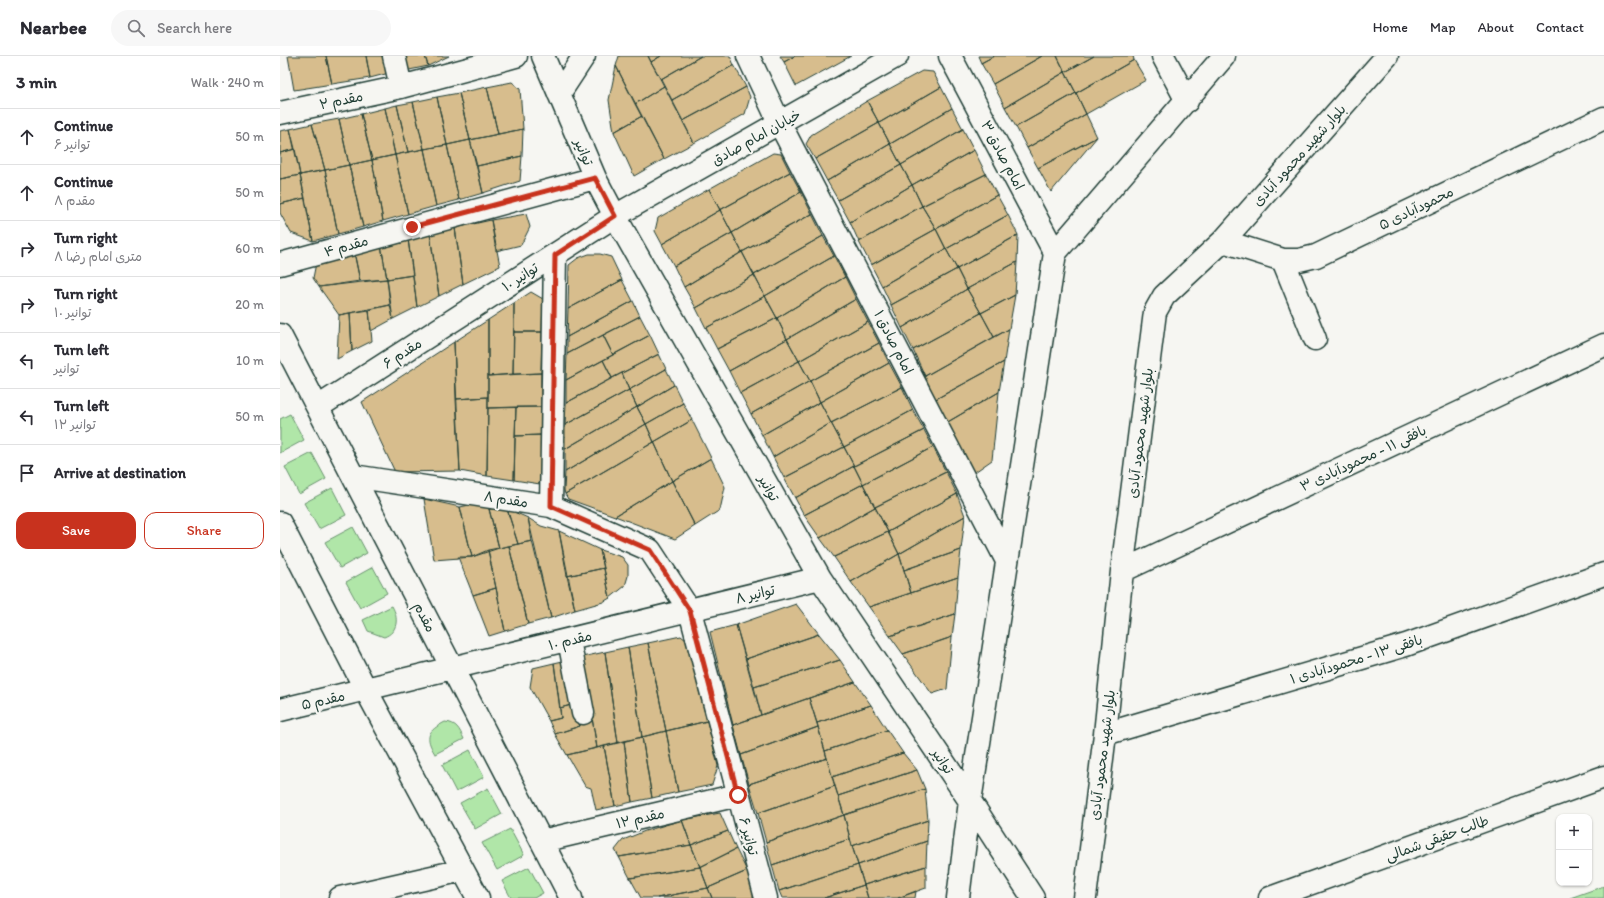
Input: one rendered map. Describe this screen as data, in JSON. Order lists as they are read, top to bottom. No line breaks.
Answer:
{"streets":{"street":["مقدم ۲","خیابان امام صادق","توانیر","امام صادق ۳","بلوار شهید محمود آبادی","محمودآبادی ۵","مقدم ۴","توانیر ۱۰","امام صادق ۱","مقدم ۶","بافقی ۱۱ - محمودآبادی ۳","مقدم ۸","توانیر ۸","مقدم","مقدم ۱۰","بافقی ۱۳ - محمودآبادی ۱","مقدم ۵","مقدم ۱۲","توانیر ۶","طالب حقیقی شمالی"]},"crossings":[["خیابان امام صادق","توانیر"],["خیابان امام صادق","توانیر ۱۰"],["خیابان امام صادق","امام صادق ۱"],["توانیر","مقدم ۴"],["توانیر","توانیر ۱۰"],["توانیر","توانیر ۸"],["بلوار شهید محمود آبادی","محمودآبادی ۵"],["بلوار شهید محمود آبادی","بافقی ۱۱ - محمودآبادی ۳"],["بلوار شهید محمود آبادی","بافقی ۱۳ - محمودآبادی ۱"],["توانیر ۱۰","مقدم ۶"],["مقدم ۶","مقدم"],["مقدم ۸","توانیر ۸"],["مقدم ۸","مقدم"],["مقدم ۸","مقدم ۱۰"],["مقدم ۸","توانیر ۶"],["توانیر ۸","مقدم ۱۰"],["توانیر ۸","توانیر ۶"],["مقدم","مقدم ۱۰"],["مقدم","مقدم ۱۲"],["مقدم ۱۰","مقدم ۵"],["مقدم ۱۰","توانیر ۶"],["مقدم ۱۲","توانیر ۶"]],"page":{"header":"Nearbee","search":"Search here","nav":["Home","Map","About","Contact"],"heading":["3 min","Walk · 240 m"],"list":[["Continue","توانیر ۶","50 m"],["Continue","مقدم ۸","50 m"],["Turn right","۸ متری امام رضا","60 m"],["Turn right","توانیر ۱۰","20 m"],["Turn left","توانیر","10 m"],["Turn left","توانیر ۱۲","50 m"],"Arrive at destination"],"buttons":["Save","Share"],"map_buttons":["+","−"]}}
